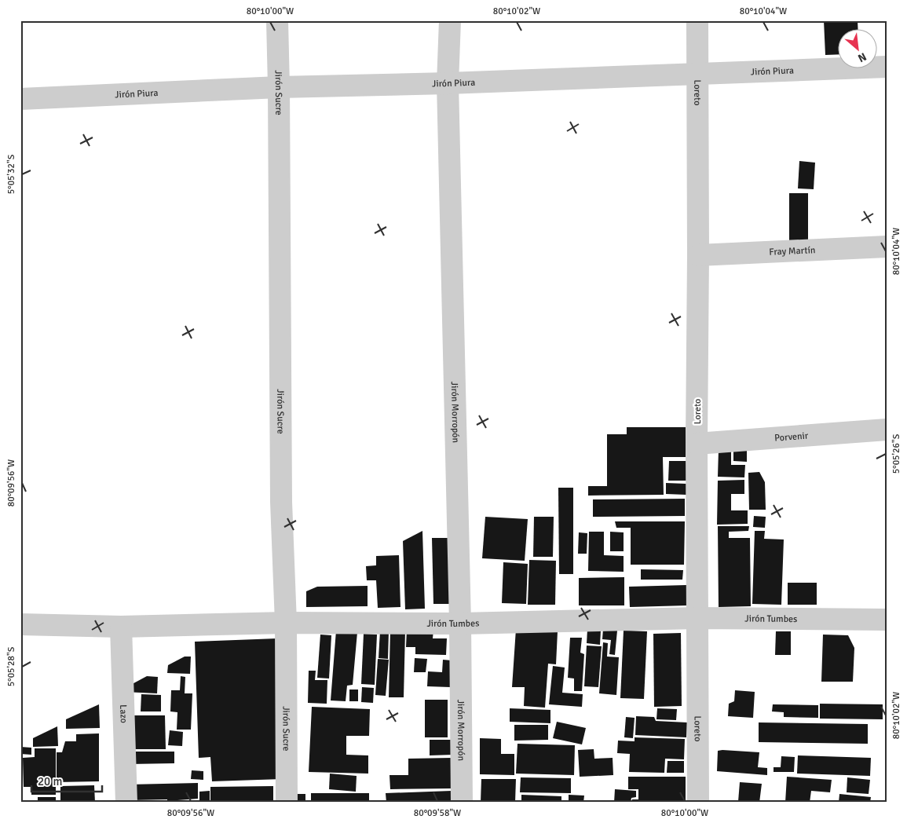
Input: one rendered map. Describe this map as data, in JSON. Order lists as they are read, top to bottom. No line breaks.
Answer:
{"streets":{"street":["Jirón Piura","Jirón Sucre","Loreto","Fray Martín","Jirón Morropón","Porvenir","Jirón Tumbes","Lazo"]},"crossings":[["Jirón Piura","Jirón Sucre"],["Jirón Piura","Loreto"],["Jirón Piura","Jirón Morropón"],["Jirón Sucre","Jirón Tumbes"],["Loreto","Fray Martín"],["Loreto","Porvenir"],["Loreto","Jirón Tumbes"],["Jirón Morropón","Jirón Tumbes"],["Jirón Tumbes","Lazo"]],"scale_bar":"20 m","north":"bottom right","coordinates":["80°10'00\"W","80°10'02\"W","80°10'04\"W","5°05'32\"S","5°05'26\"S","80°09'56\"W","5°05'28\"S","80°09'58\"W"]}
